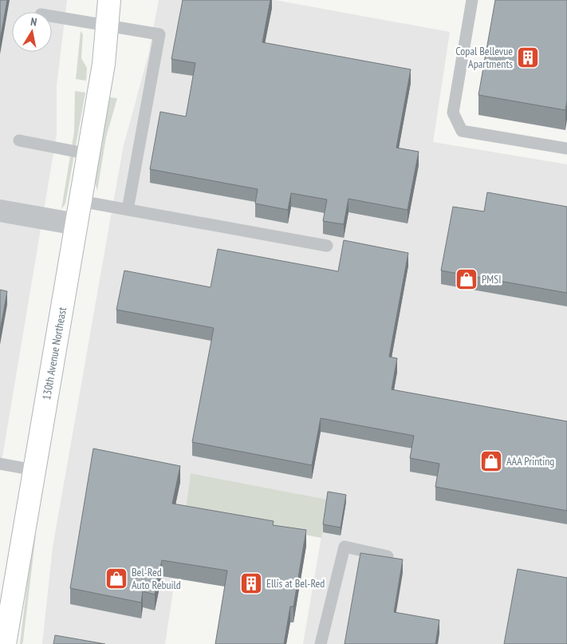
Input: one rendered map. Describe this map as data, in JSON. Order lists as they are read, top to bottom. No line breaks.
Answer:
{"streets":{"street":["130th Avenue Northeast"]},"places":{"building":["Copal Bellevue Apartments","Ellis at Bel-Red"],"shop":["PMSI","AAA Printing","Bel-Red Auto Rebuild"]},"north":"top"}
